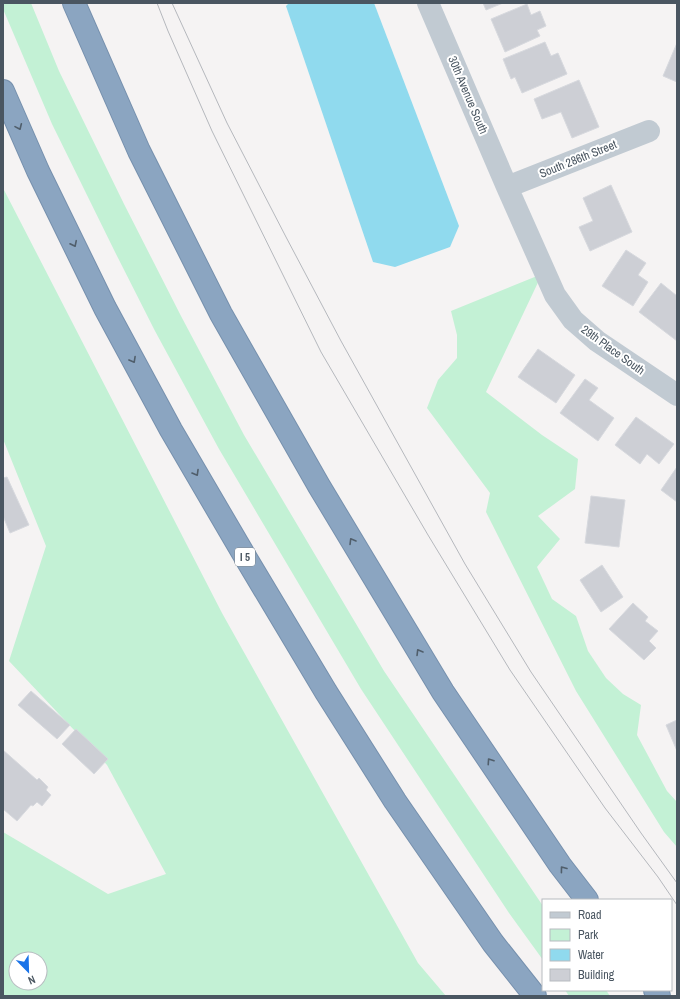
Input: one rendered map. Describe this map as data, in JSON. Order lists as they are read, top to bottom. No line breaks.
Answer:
{"streets":{"highway":["I 5"],"street":["30th Avenue South","South 286th Street","29th Place South"]},"crossings":[["30th Avenue South","South 286th Street"],["30th Avenue South","29th Place South"],["South 286th Street","29th Place South"]],"legend":["Road","Park","Water","Building"],"north":"bottom right"}
